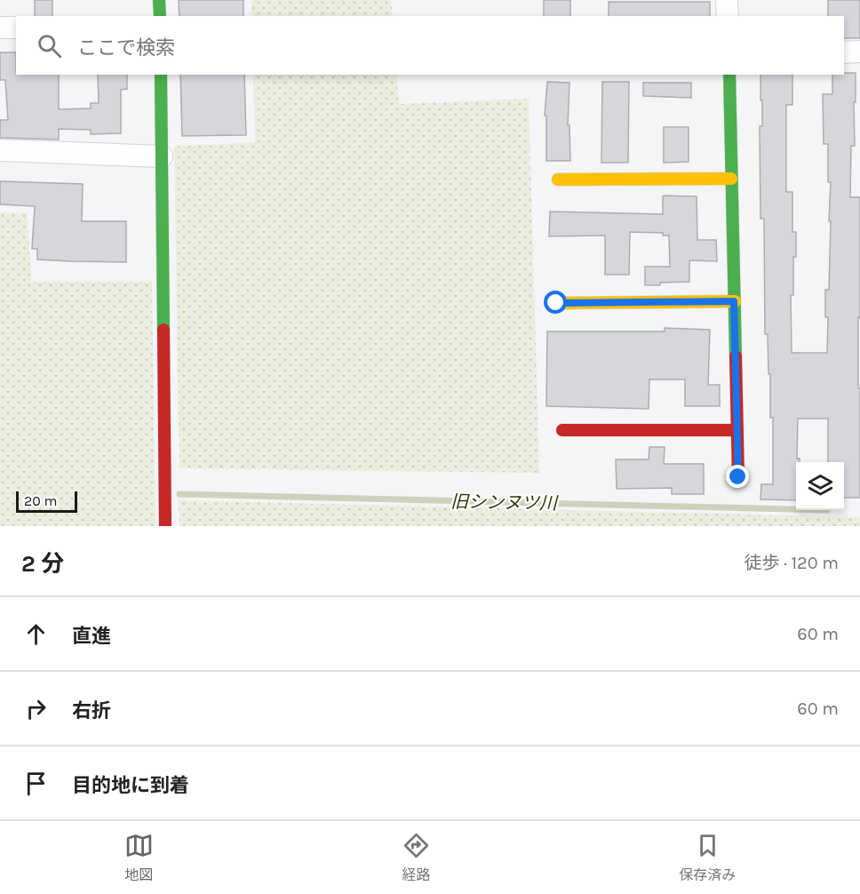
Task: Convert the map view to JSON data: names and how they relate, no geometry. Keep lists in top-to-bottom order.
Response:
{
  "water": ["旧シンヌツ川"],
  "scale_bar": "20 m",
  "page": {
    "search": "ここで検索",
    "scale": "20 m",
    "heading": ["2 分", "徒歩 · 120 m"],
    "list": [
      ["直進", "60 m"],
      ["右折", "60 m"],
      "目的地に到着"
    ],
    "nav": ["地図", "経路", "保存済み"]
  }
}
